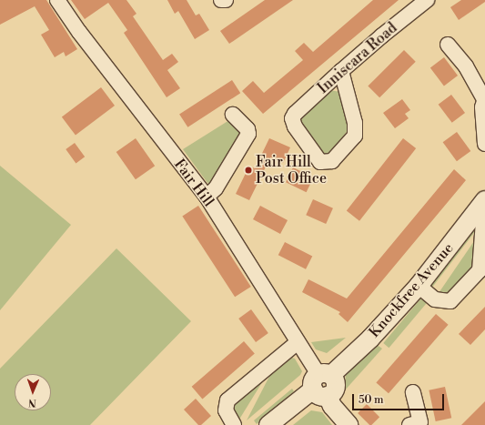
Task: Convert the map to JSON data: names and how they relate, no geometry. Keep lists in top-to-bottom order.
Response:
{
  "streets": {
    "street": ["Inniscara Road", "Fair Hill", "Knockfree Avenue"]
  },
  "crossings": [
    ["Fair Hill", "Knockfree Avenue"]
  ],
  "places": ["Fair Hill Post Office"],
  "scale_bar": "50 m",
  "north": "bottom"
}
